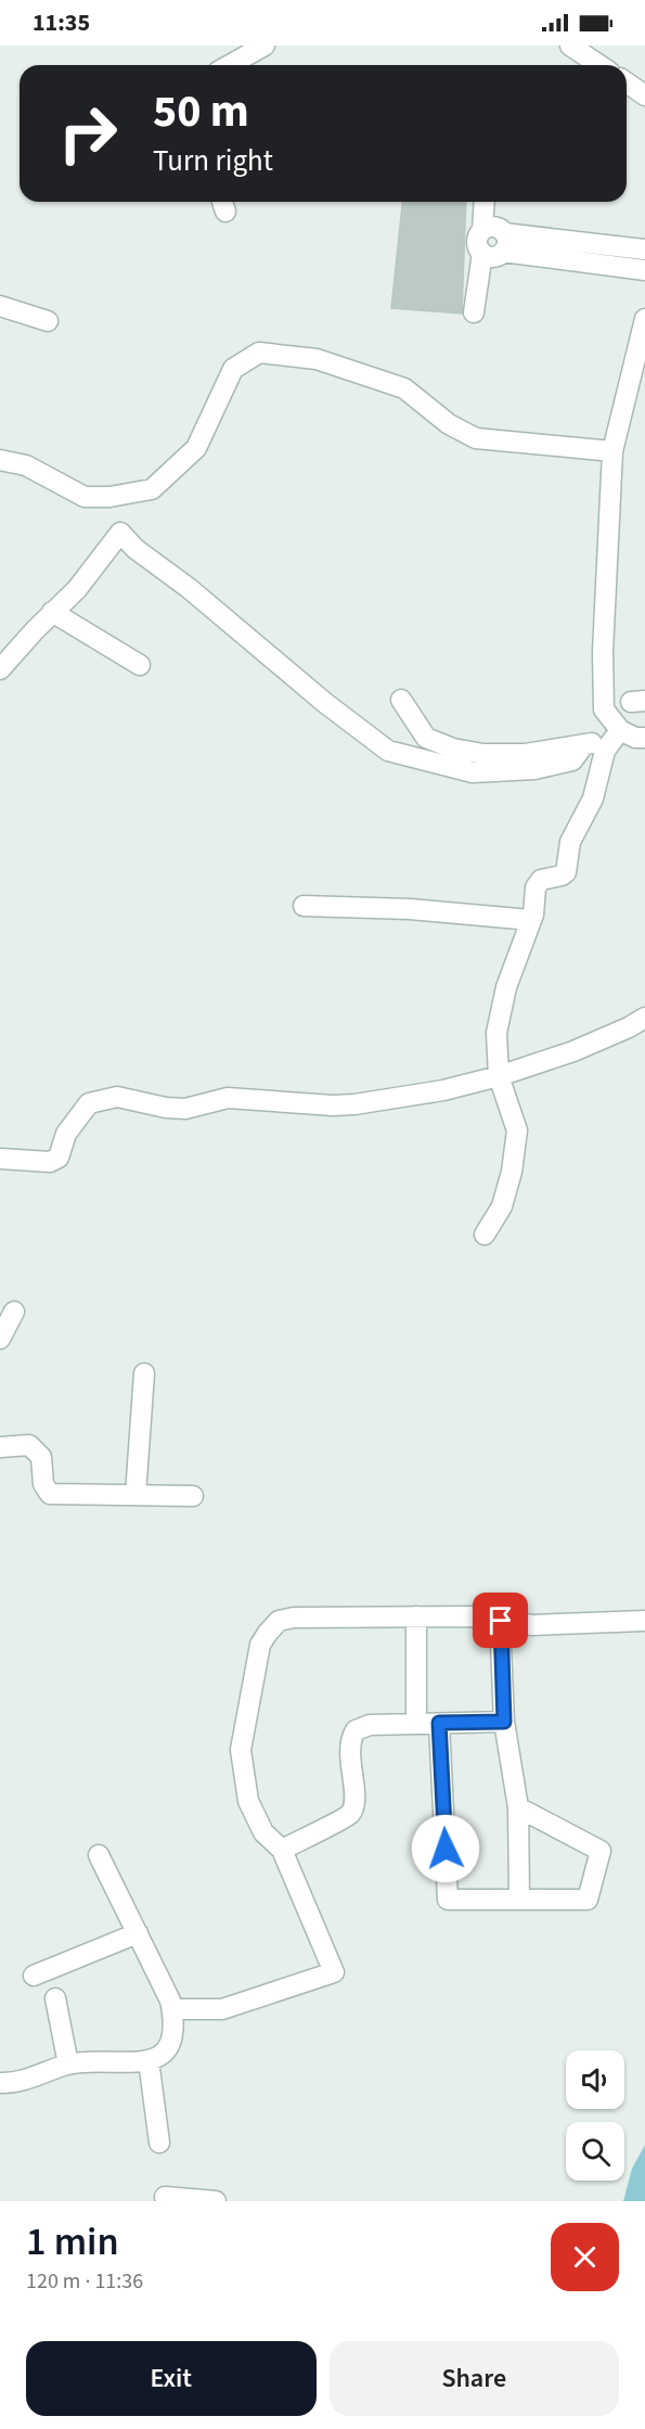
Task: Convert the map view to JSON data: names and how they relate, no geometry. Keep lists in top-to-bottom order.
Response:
{
  "page": {
    "status": "11:35",
    "turn": ["50 m", "Turn right"],
    "heading": ["1 min", "120 m · 11:36"],
    "buttons": ["Exit", "Share"]
  }
}
